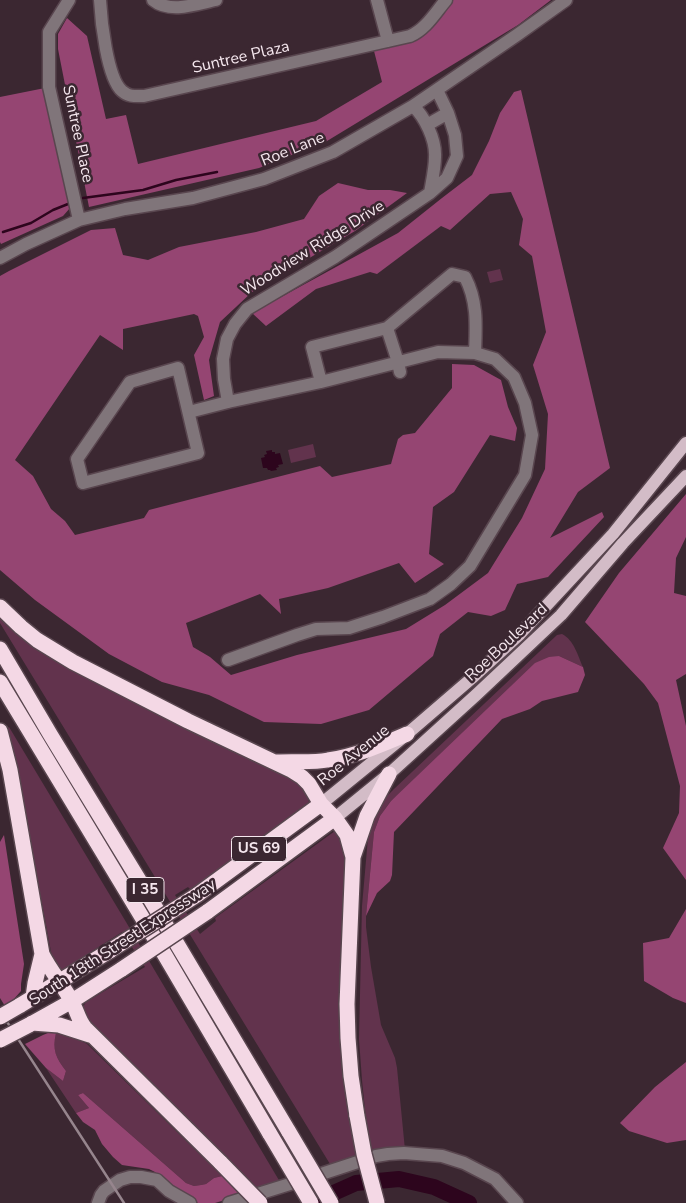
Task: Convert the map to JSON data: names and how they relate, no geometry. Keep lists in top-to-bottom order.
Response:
{
  "streets": {
    "highway": ["US 69", "I 35", "South 18th Street Expressway"],
    "main road": ["Roe Boulevard", "Roe Avenue"],
    "street": [
      "Suntree Plaza",
      "Suntree Place",
      "Roe Lane",
      "Woodview Ridge Drive"
    ]
  },
  "crossings": [
    ["Suntree Place", "Roe Lane"],
    ["Roe Lane", "Woodview Ridge Drive"],
    ["Roe Boulevard", "Roe Avenue"],
    ["Roe Boulevard", "South 18th Street Expressway"],
    ["Roe Avenue", "South 18th Street Expressway"]
  ]
}
